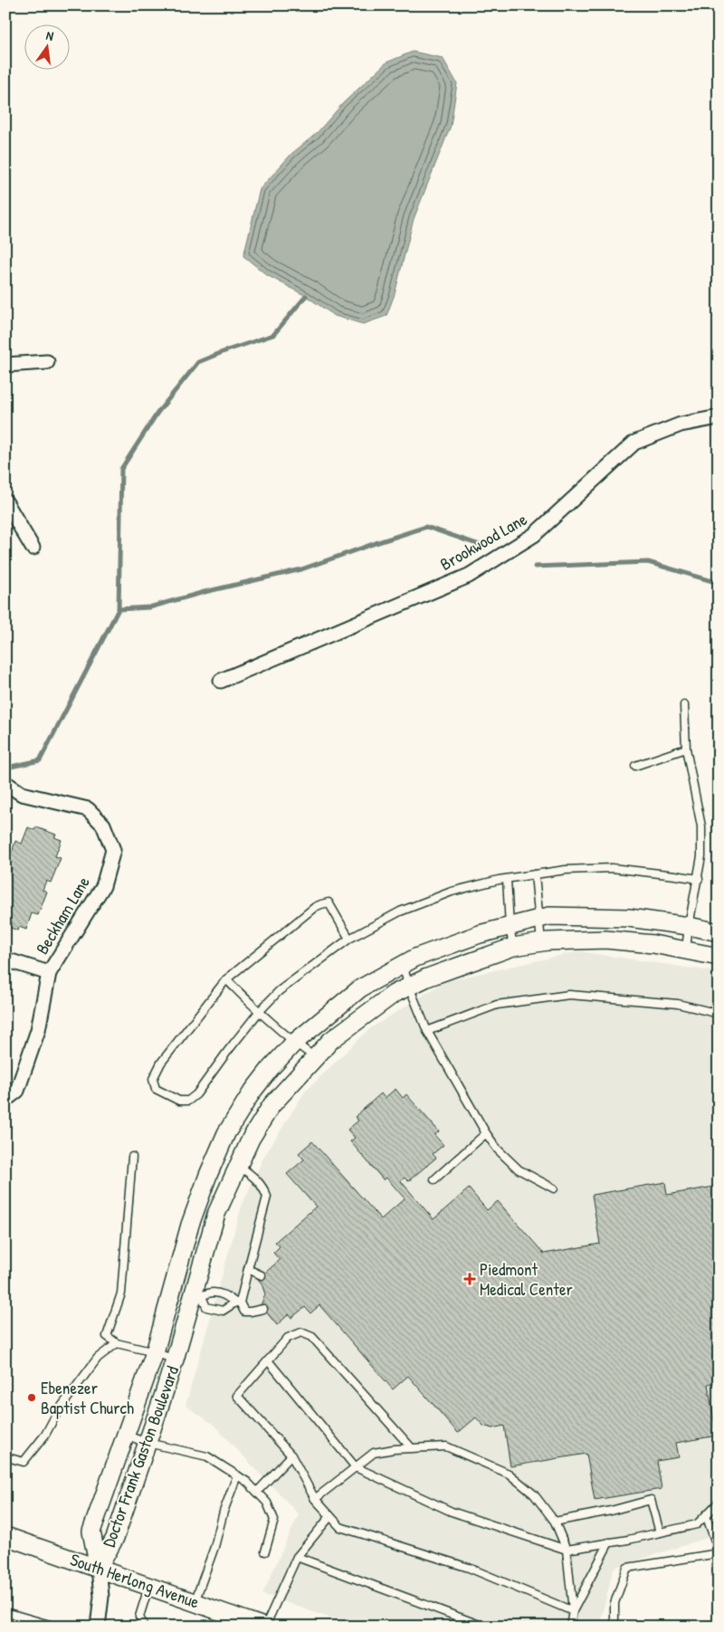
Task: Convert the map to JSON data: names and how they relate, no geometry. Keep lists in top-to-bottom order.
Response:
{
  "streets": {
    "street": [
      "Brookwood Lane",
      "Beckham Lane",
      "Doctor Frank Gaston Boulevard",
      "South Herlong Avenue"
    ]
  },
  "crossings": [
    ["Doctor Frank Gaston Boulevard", "South Herlong Avenue"]
  ],
  "places": {
    "health": ["Piedmont Medical Center"],
    "other": ["Ebenezer Baptist Church"]
  },
  "north": "top"
}
